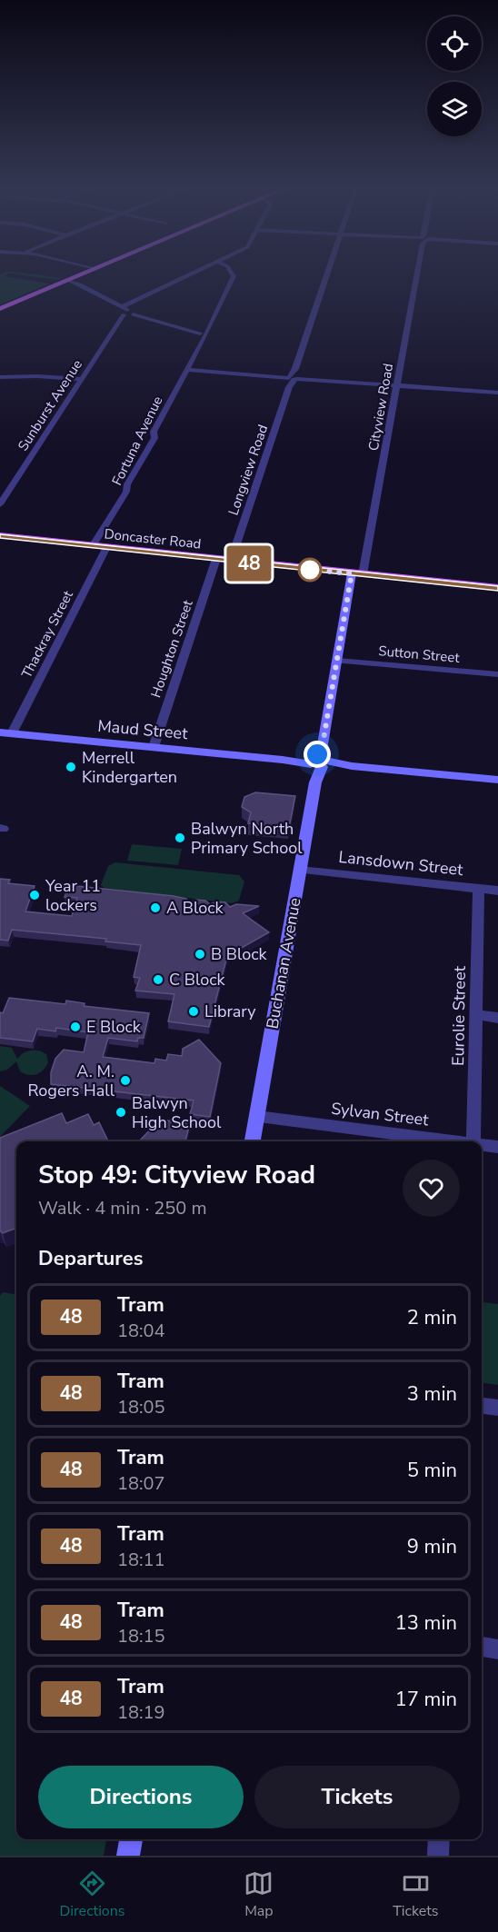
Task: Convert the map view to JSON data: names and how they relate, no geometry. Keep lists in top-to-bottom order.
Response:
{
  "streets": {
    "main road": ["Doncaster Road"],
    "street": [
      "Sunburst Avenue",
      "Cityview Road",
      "Fortuna Avenue",
      "Longview Road",
      "Thackray Street",
      "Houghton Street",
      "Sutton Street",
      "Maud Street",
      "Lansdown Street",
      "Buchanan Avenue",
      "Eurolie Street",
      "Sylvan Street"
    ]
  },
  "crossings": [
    ["Cityview Road", "Doncaster Road"],
    ["Cityview Road", "Buchanan Avenue"],
    ["Fortuna Avenue", "Doncaster Road"],
    ["Longview Road", "Doncaster Road"],
    ["Doncaster Road", "Thackray Street"],
    ["Doncaster Road", "Houghton Street"],
    ["Doncaster Road", "Buchanan Avenue"],
    ["Thackray Street", "Maud Street"],
    ["Houghton Street", "Maud Street"],
    ["Sutton Street", "Buchanan Avenue"],
    ["Maud Street", "Buchanan Avenue"],
    ["Lansdown Street", "Buchanan Avenue"],
    ["Lansdown Street", "Eurolie Street"],
    ["Buchanan Avenue", "Sylvan Street"]
  ],
  "places": [
    "Merrell Kindergarten",
    "Balwyn North Primary School",
    "Year 11 lockers",
    "A Block",
    "B Block",
    "C Block",
    "Library",
    "E Block",
    "A. M. Rogers Hall",
    "Balwyn High School"
  ],
  "lines": ["tram line 48"],
  "page": {
    "on_map": "48",
    "heading": [
      ["Stop 49: Cityview Road", "Walk · 4 min · 250 m"],
      "Departures"
    ],
    "list": [
      {
        "mark": "48",
        "name": "Tram",
        "note": "18:04",
        "value": "2 min"
      },
      {
        "mark": "48",
        "name": "Tram",
        "note": "18:05",
        "value": "3 min"
      },
      {
        "mark": "48",
        "name": "Tram",
        "note": "18:07",
        "value": "5 min"
      },
      {
        "mark": "48",
        "name": "Tram",
        "note": "18:11",
        "value": "9 min"
      },
      {
        "mark": "48",
        "name": "Tram",
        "note": "18:15",
        "value": "13 min"
      },
      {
        "mark": "48",
        "name": "Tram",
        "note": "18:19",
        "value": "17 min"
      }
    ],
    "buttons": ["Directions", "Tickets"],
    "tabs": ["Directions", "Map", "Tickets"]
  }
}
